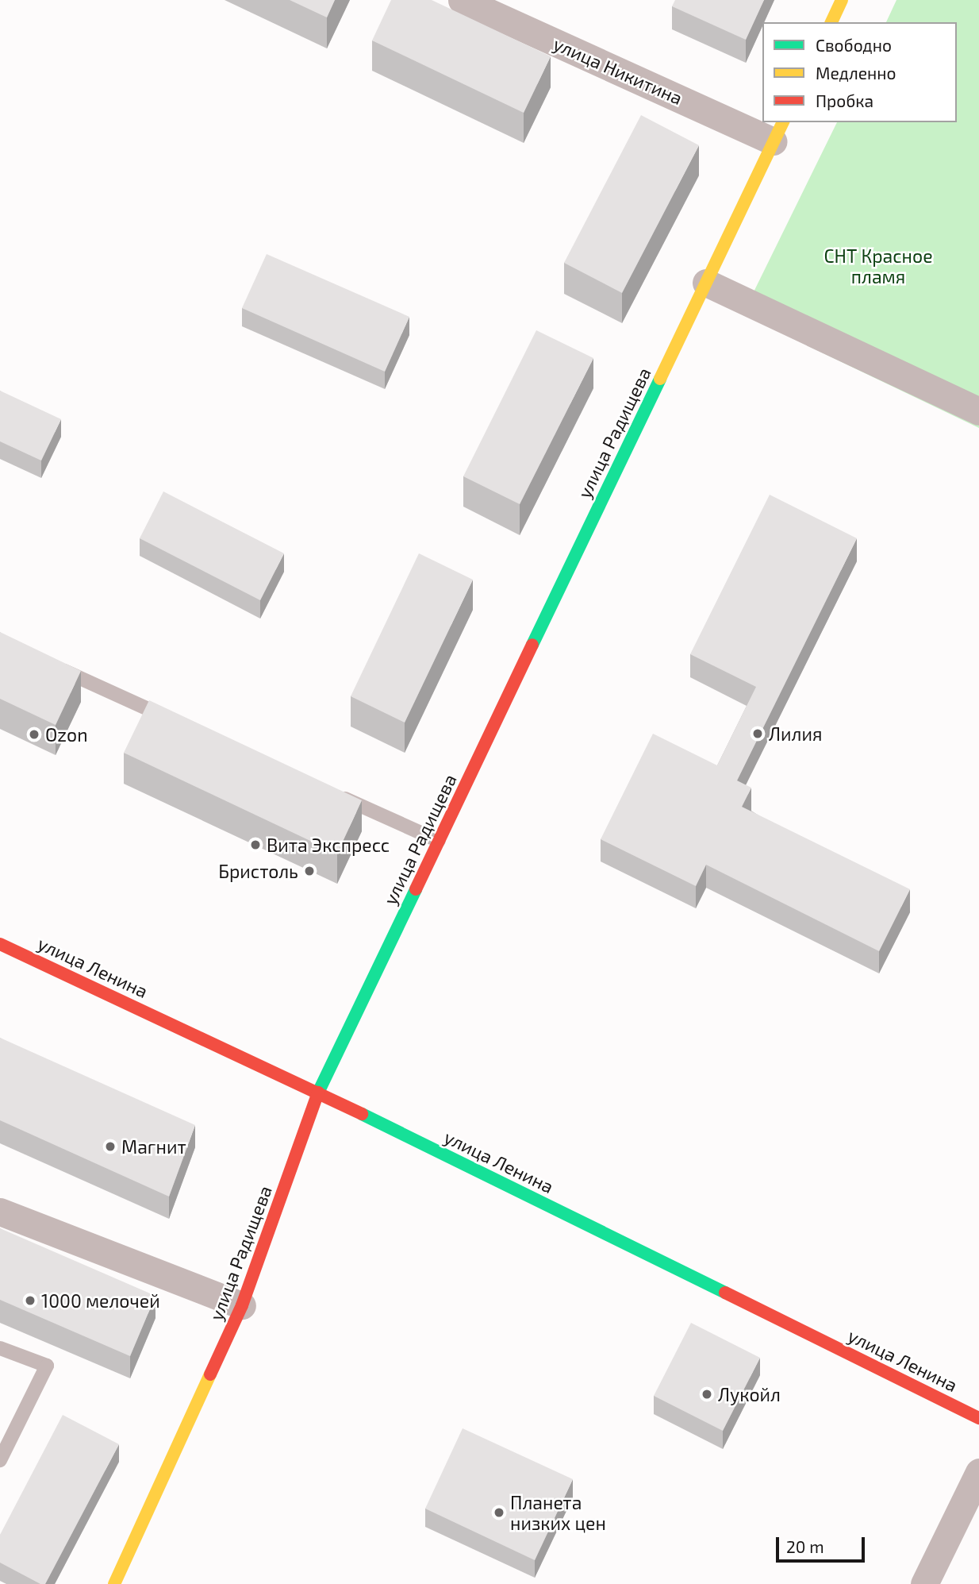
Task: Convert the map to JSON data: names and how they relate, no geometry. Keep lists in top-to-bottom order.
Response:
{
  "streets": {
    "main road": ["улица Радищева", "улица Ленина"],
    "street": ["улица Никитина"]
  },
  "crossings": [
    ["улица Никитина", "улица Радищева"],
    ["улица Радищева", "улица Ленина"]
  ],
  "parks": ["СНТ Красное пламя"],
  "places": [
    "Лилия",
    "Ozon",
    "Вита Экспресс",
    "Бристоль",
    "Магнит",
    "1000 мелочей",
    "Лукойл",
    "Планета низких цен"
  ],
  "legend": ["Свободно", "Медленно", "Пробка"],
  "scale_bar": "20 m"
}
